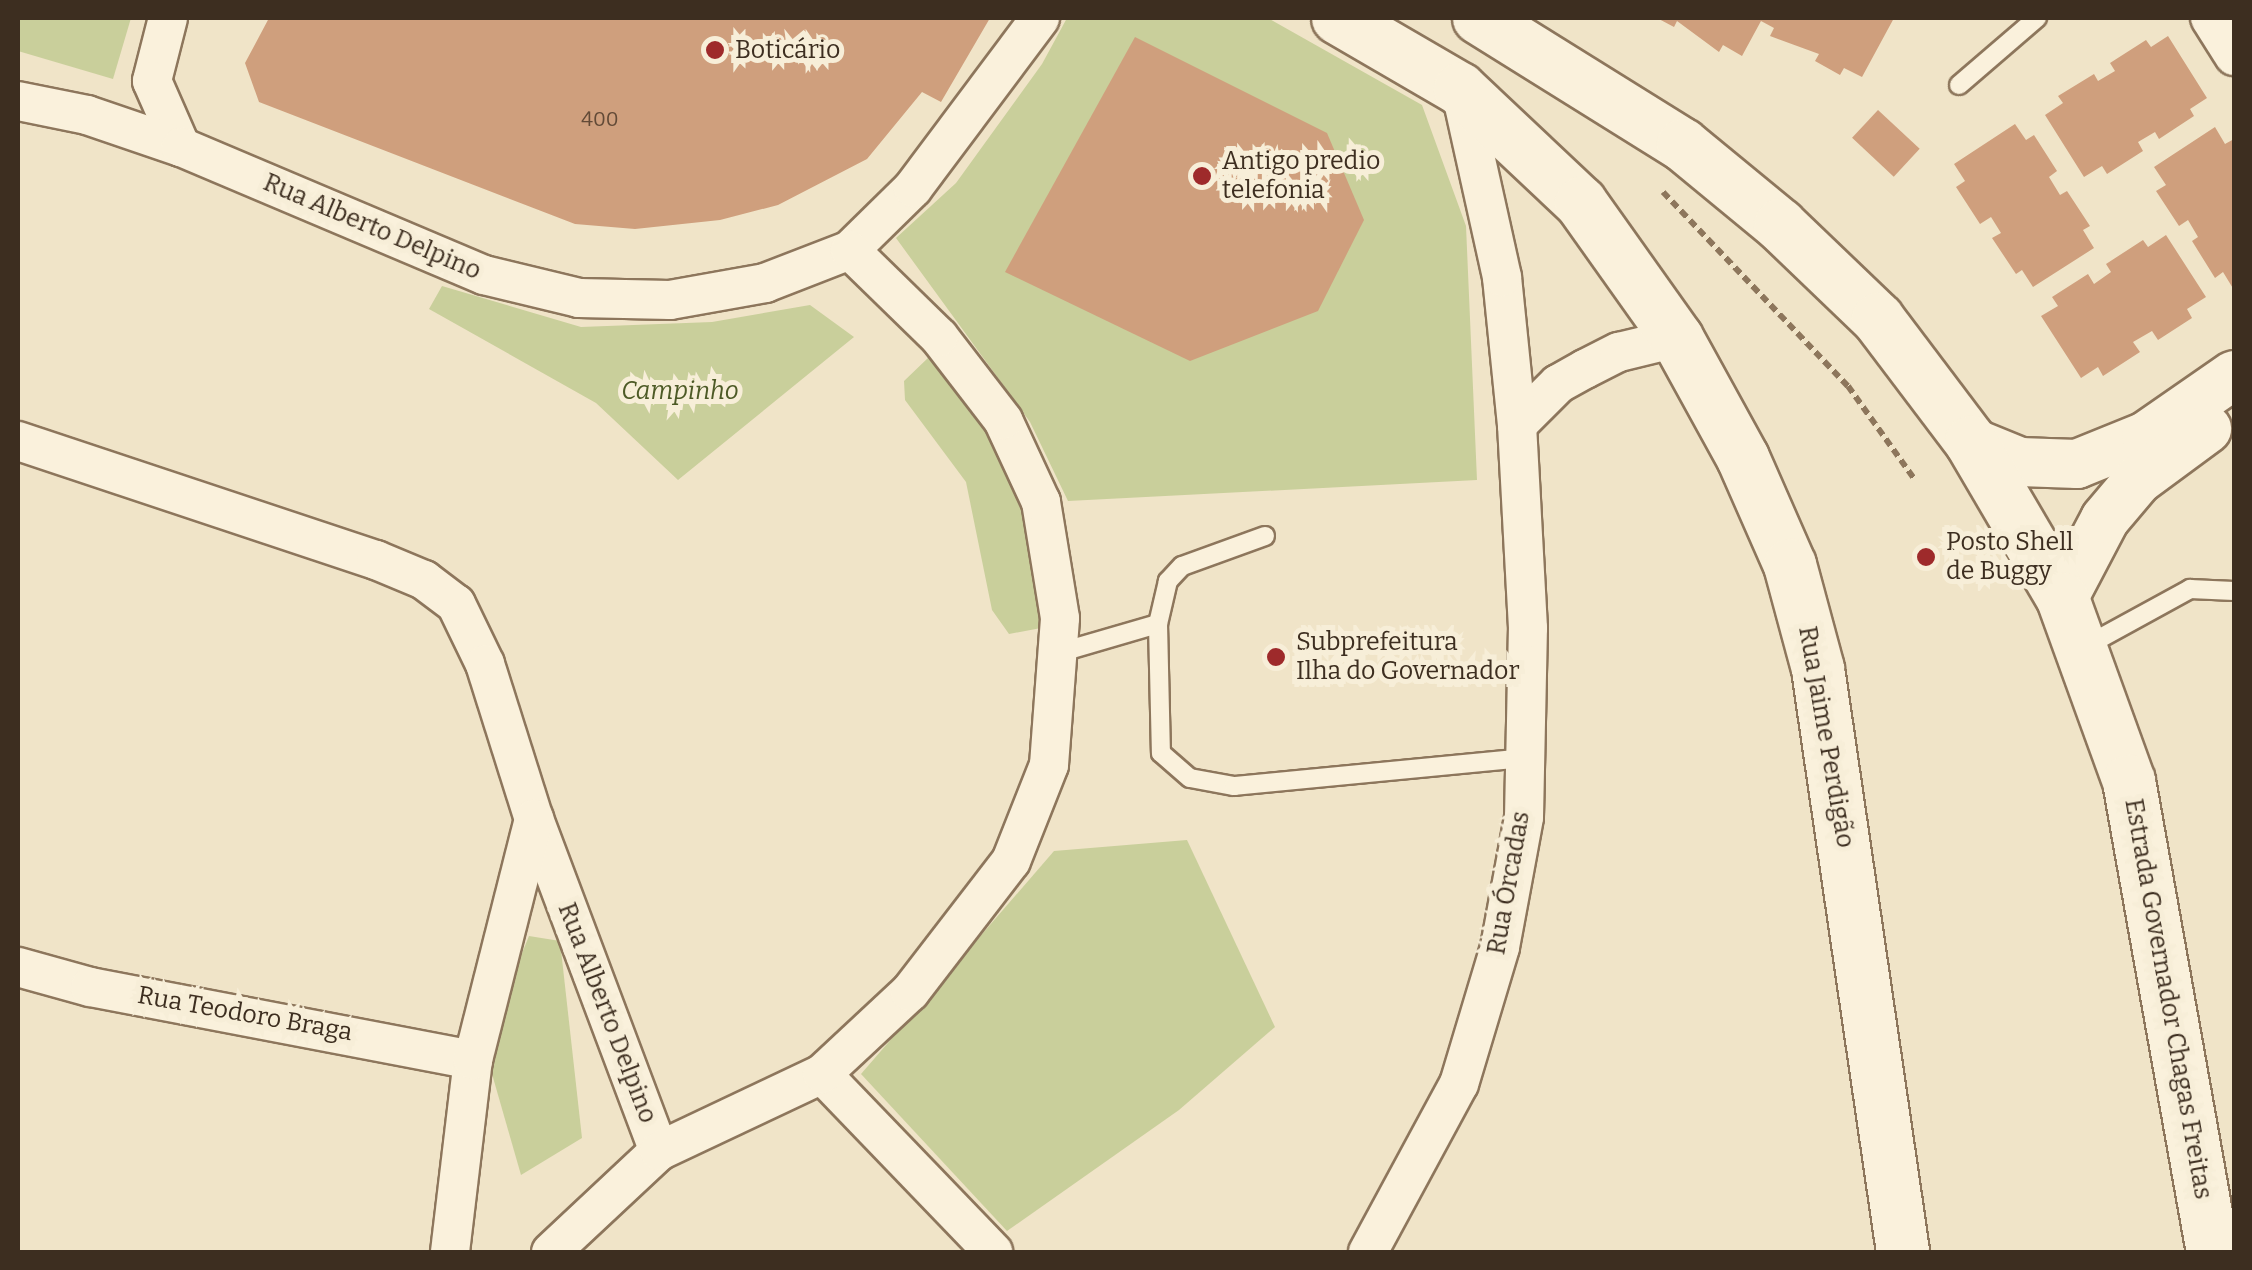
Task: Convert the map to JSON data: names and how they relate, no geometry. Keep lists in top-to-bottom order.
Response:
{
  "streets": {
    "main road": ["Rua Jaime Perdigão", "Estrada Governador Chagas Freitas"],
    "street": ["Rua Alberto Delpino", "Rua Órcadas", "Rua Teodoro Braga"]
  },
  "crossings": [
    ["Rua Jaime Perdigão", "Rua Órcadas"]
  ],
  "parks": ["Campinho"],
  "places": [
    "Boticário",
    "Antigo predio telefonia",
    "Posto Shell de Buggy",
    "Subprefeitura Ilha do Governador"
  ],
  "house_numbers": ["400"]
}
